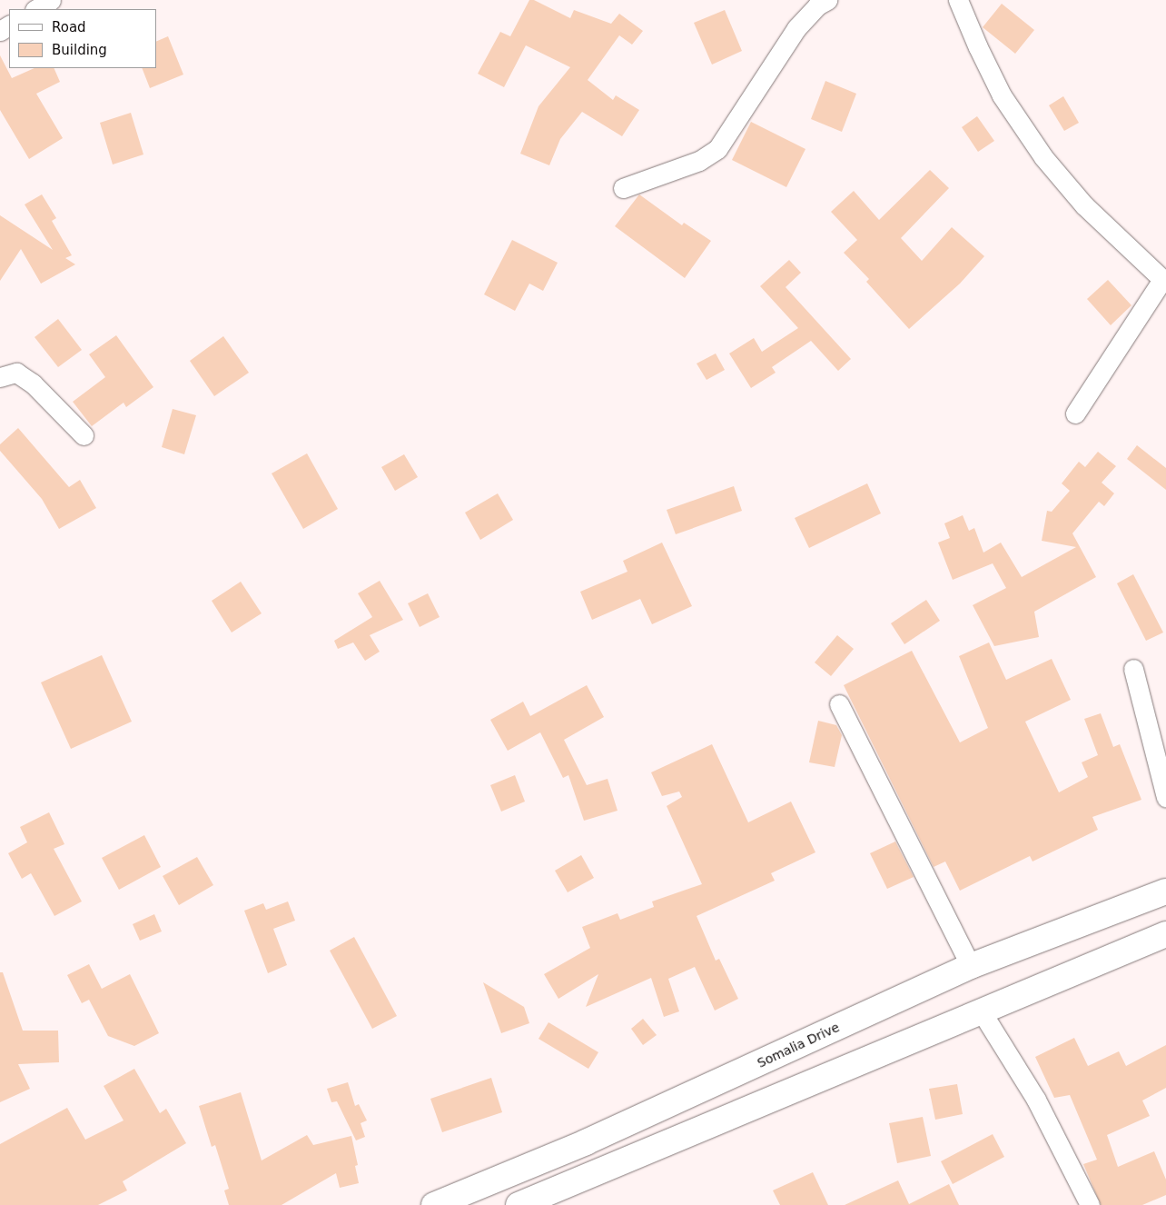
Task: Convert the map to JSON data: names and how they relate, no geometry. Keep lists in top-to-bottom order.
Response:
{
  "streets": {
    "main road": ["Somalia Drive"]
  },
  "legend": ["Road", "Building"]
}
